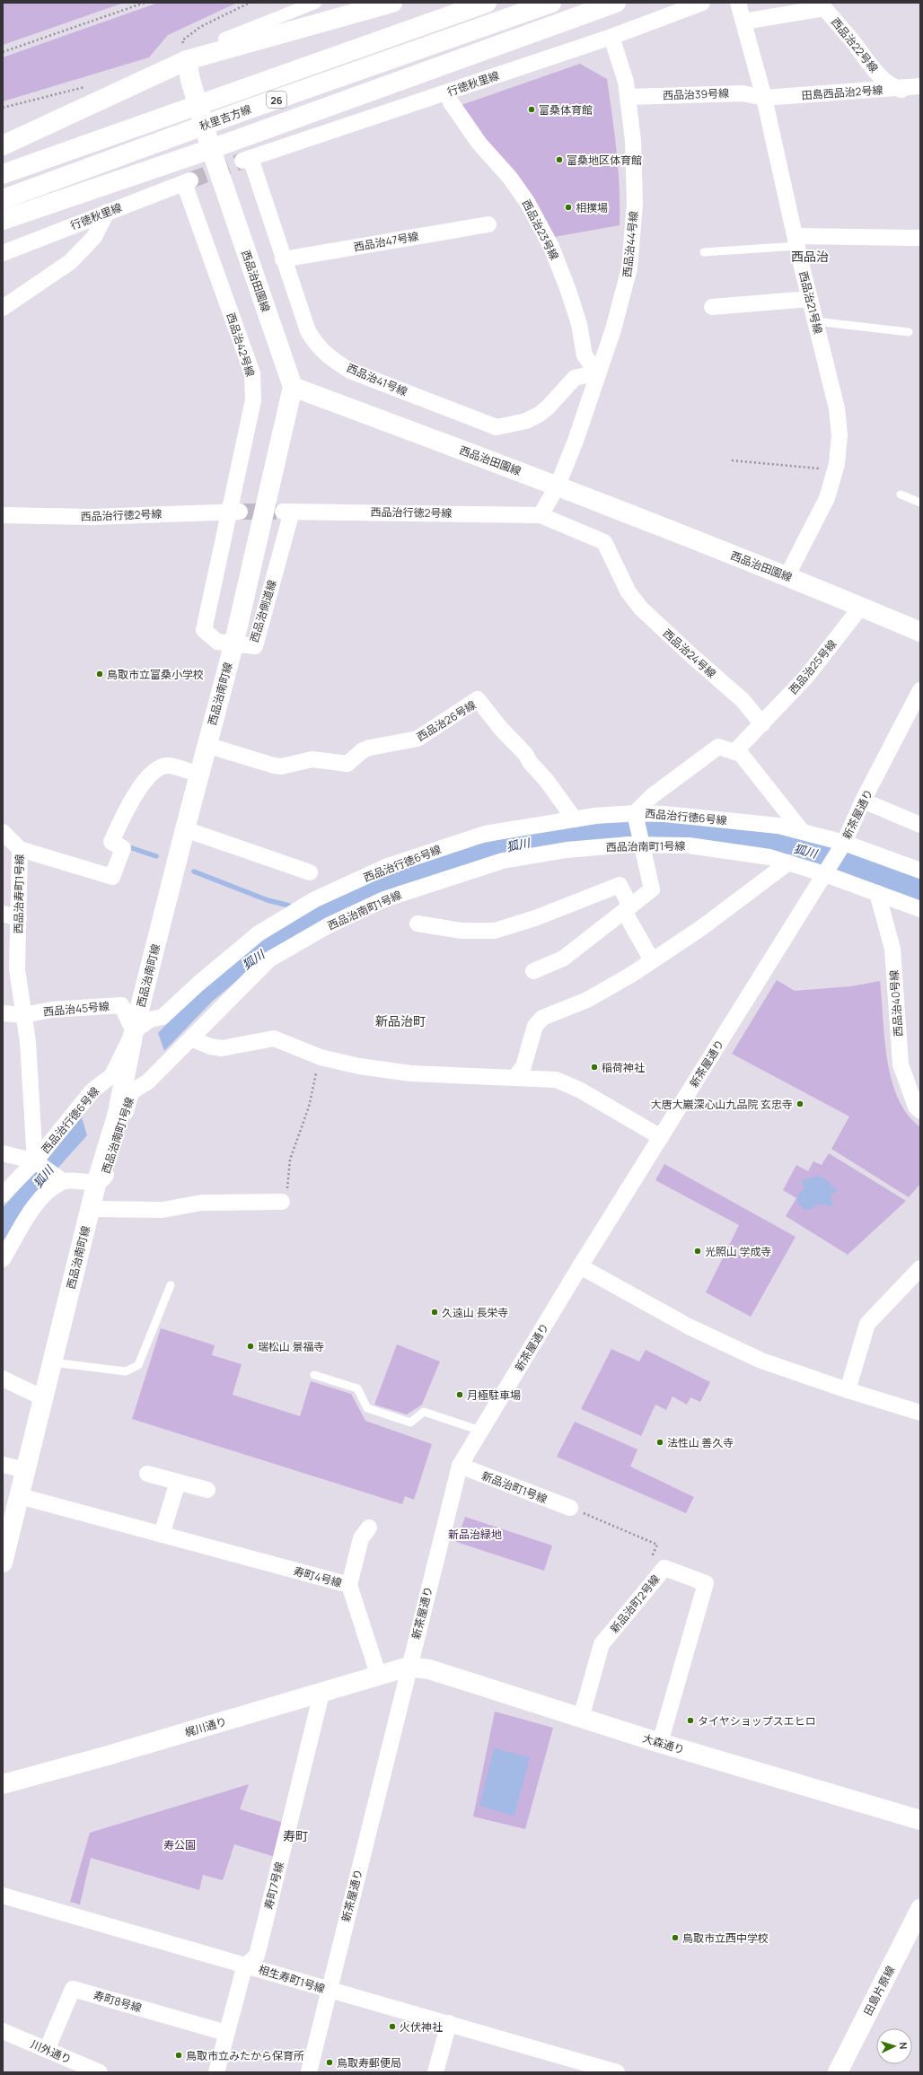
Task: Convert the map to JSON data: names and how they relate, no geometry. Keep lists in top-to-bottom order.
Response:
{
  "streets": {
    "street": [
      "西品治22号線",
      "行徳秋里線",
      "田島西品治2号線",
      "西品治39号線",
      "26",
      "秋里吉方線",
      "西品治23号線",
      "西品治47号線",
      "西品治44号線",
      "西品治田園線",
      "西品治21号線",
      "西品治42号線",
      "西品治41号線",
      "西品治行徳2号線",
      "西品治側道線",
      "西品治24号線",
      "西品治25号線",
      "西品治南町線",
      "西品治26号線",
      "新茶屋通り",
      "西品治行徳6号線",
      "西品治南町1号線",
      "西品治寿町1号線",
      "西品治40号線",
      "西品治45号線",
      "新品治町1号線",
      "寿町4号線",
      "新品治町2号線",
      "梶川通り",
      "大森通り",
      "寿町7号線",
      "相生寿町1号線",
      "田島片原線",
      "寿町8号線",
      "川外通り"
    ]
  },
  "crossings": [
    ["西品治22号線", "田島西品治2号線"],
    ["西品治22号線", "西品治21号線"],
    ["行徳秋里線", "西品治44号線"],
    ["行徳秋里線", "西品治42号線"],
    ["行徳秋里線", "西品治41号線"],
    ["田島西品治2号線", "西品治39号線"],
    ["田島西品治2号線", "西品治21号線"],
    ["西品治39号線", "西品治44号線"],
    ["西品治39号線", "西品治21号線"],
    ["西品治23号線", "西品治44号線"],
    ["西品治23号線", "西品治41号線"],
    ["西品治47号線", "西品治41号線"],
    ["西品治44号線", "西品治田園線"],
    ["西品治44号線", "西品治41号線"],
    ["西品治田園線", "西品治21号線"],
    ["西品治田園線", "西品治25号線"],
    ["西品治田園線", "西品治南町線"],
    ["西品治42号線", "西品治行徳2号線"],
    ["西品治42号線", "西品治側道線"],
    ["西品治行徳2号線", "西品治側道線"],
    ["西品治行徳2号線", "西品治24号線"],
    ["西品治側道線", "西品治南町線"],
    ["西品治24号線", "西品治25号線"],
    ["西品治南町線", "西品治26号線"],
    ["西品治南町線", "西品治行徳6号線"],
    ["西品治南町線", "西品治南町1号線"],
    ["西品治南町線", "西品治寿町1号線"],
    ["西品治南町線", "西品治45号線"],
    ["西品治南町線", "寿町4号線"],
    ["西品治26号線", "西品治行徳6号線"],
    ["新茶屋通り", "西品治行徳6号線"],
    ["新茶屋通り", "西品治南町1号線"],
    ["新茶屋通り", "新品治町1号線"],
    ["新茶屋通り", "梶川通り"],
    ["新茶屋通り", "大森通り"],
    ["新茶屋通り", "相生寿町1号線"],
    ["西品治行徳6号線", "西品治寿町1号線"],
    ["西品治行徳6号線", "西品治45号線"],
    ["西品治南町1号線", "西品治40号線"],
    ["西品治寿町1号線", "西品治45号線"],
    ["寿町4号線", "梶川通り"],
    ["新品治町2号線", "大森通り"],
    ["梶川通り", "大森通り"],
    ["梶川通り", "寿町7号線"],
    ["寿町7号線", "相生寿町1号線"],
    ["寿町7号線", "寿町8号線"],
    ["寿町8号線", "川外通り"]
  ],
  "districts": ["西品治", "新品治町", "寿町"],
  "water": ["狐川"],
  "parks": ["新品治緑地", "寿公園"],
  "places": [
    "富桑体育館",
    "富桑地区体育館",
    "相撲場",
    "鳥取市立富桑小学校",
    "稲荷神社",
    "大唐大巖深心山九品院 玄忠寺",
    "光照山 学成寺",
    "久遠山 長栄寺",
    "瑞松山 景福寺",
    "月極駐車場",
    "法性山 善久寺",
    "タイヤショップスエヒロ",
    "鳥取市立西中学校",
    "火伏神社",
    "鳥取市立みたから保育所",
    "鳥取寿郵便局"
  ],
  "north": "right"
}
